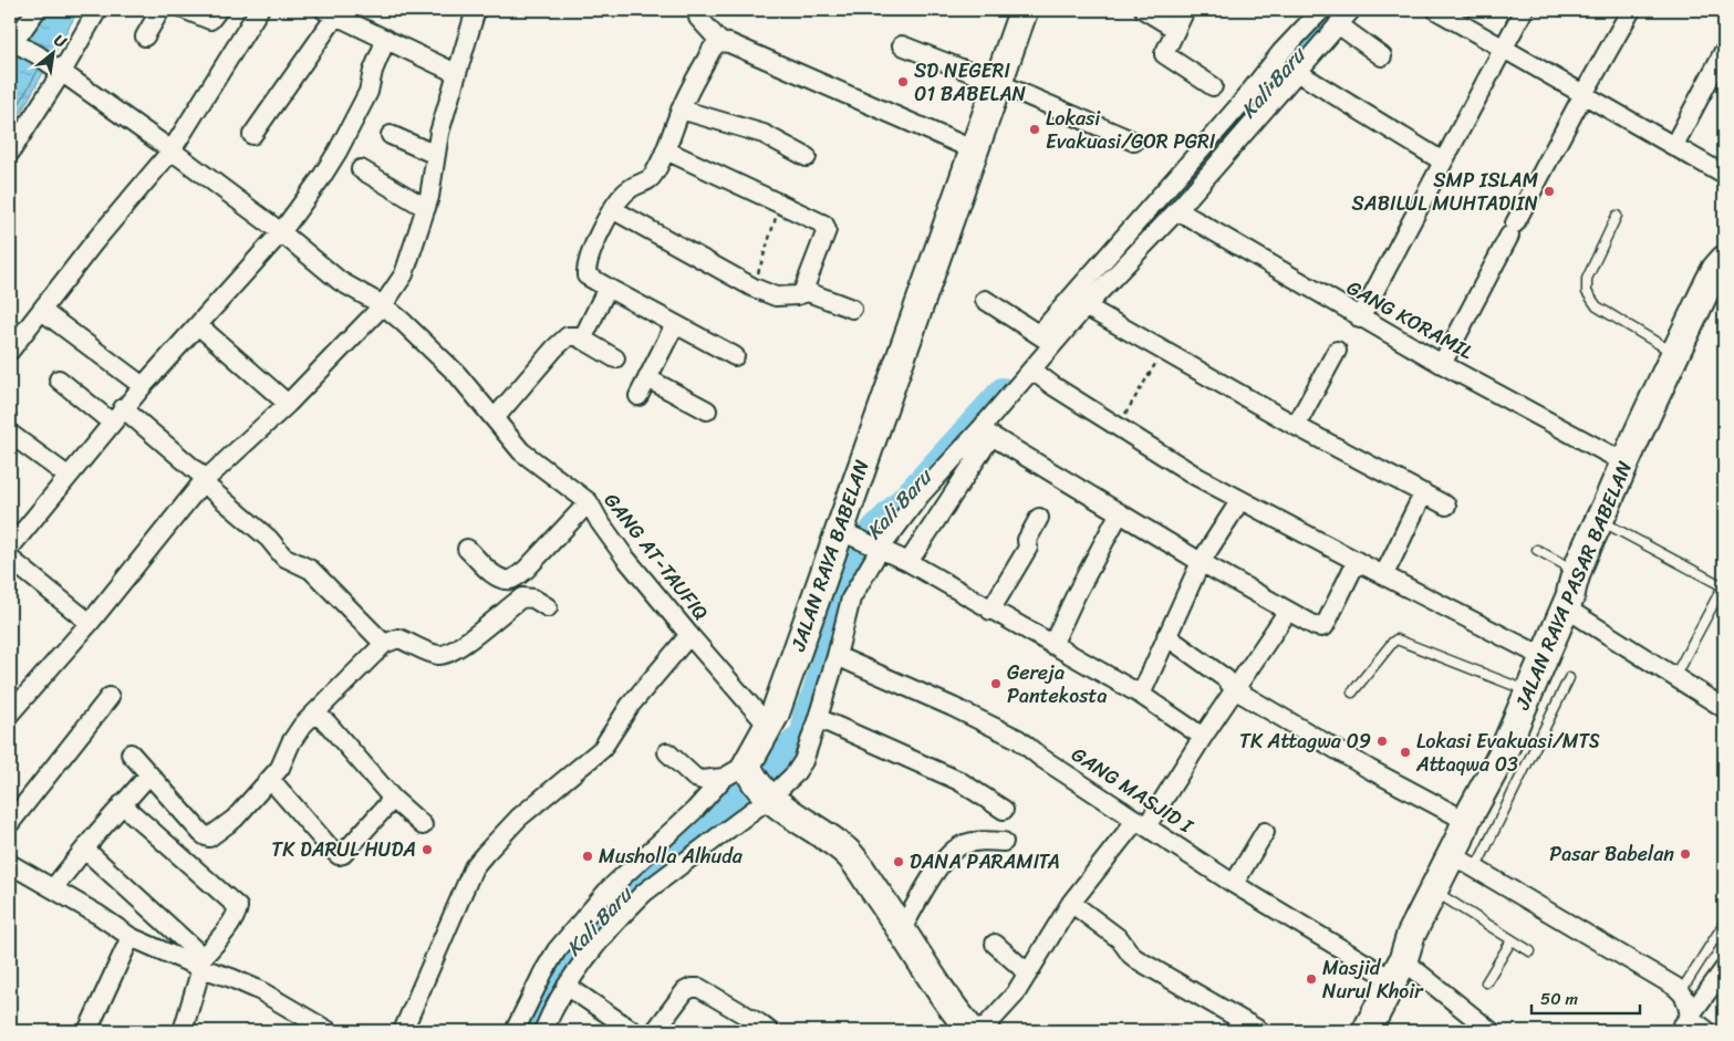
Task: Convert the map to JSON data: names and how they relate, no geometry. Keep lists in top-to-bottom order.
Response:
{
  "streets": {
    "main road": ["JALAN RAYA BABELAN", "JALAN RAYA PASAR BABELAN"],
    "street": ["GANG KORAMIL", "GANG AT-TAUFIQ", "GANG MASJID I"]
  },
  "crossings": [
    ["GANG KORAMIL", "JALAN RAYA PASAR BABELAN"],
    ["JALAN RAYA BABELAN", "GANG AT-TAUFIQ"],
    ["JALAN RAYA PASAR BABELAN", "GANG MASJID I"]
  ],
  "water": ["Kali Baru"],
  "places": [
    "SD NEGERI 01 BABELAN",
    "Lokasi Evakuasi/GOR PGRI",
    "SMP ISLAM SABILUL MUHTADIIN",
    "Gereja Pantekosta",
    "TK Attagwa 09",
    "Lokasi Evakuasi/MTS Attaqwa 03",
    "TK DARUL HUDA",
    "Pasar Babelan",
    "Musholla Alhuda",
    "DANA PARAMITA",
    "Masjid Nurul Khoir"
  ],
  "scale_bar": "50 m",
  "north": "top right"
}
